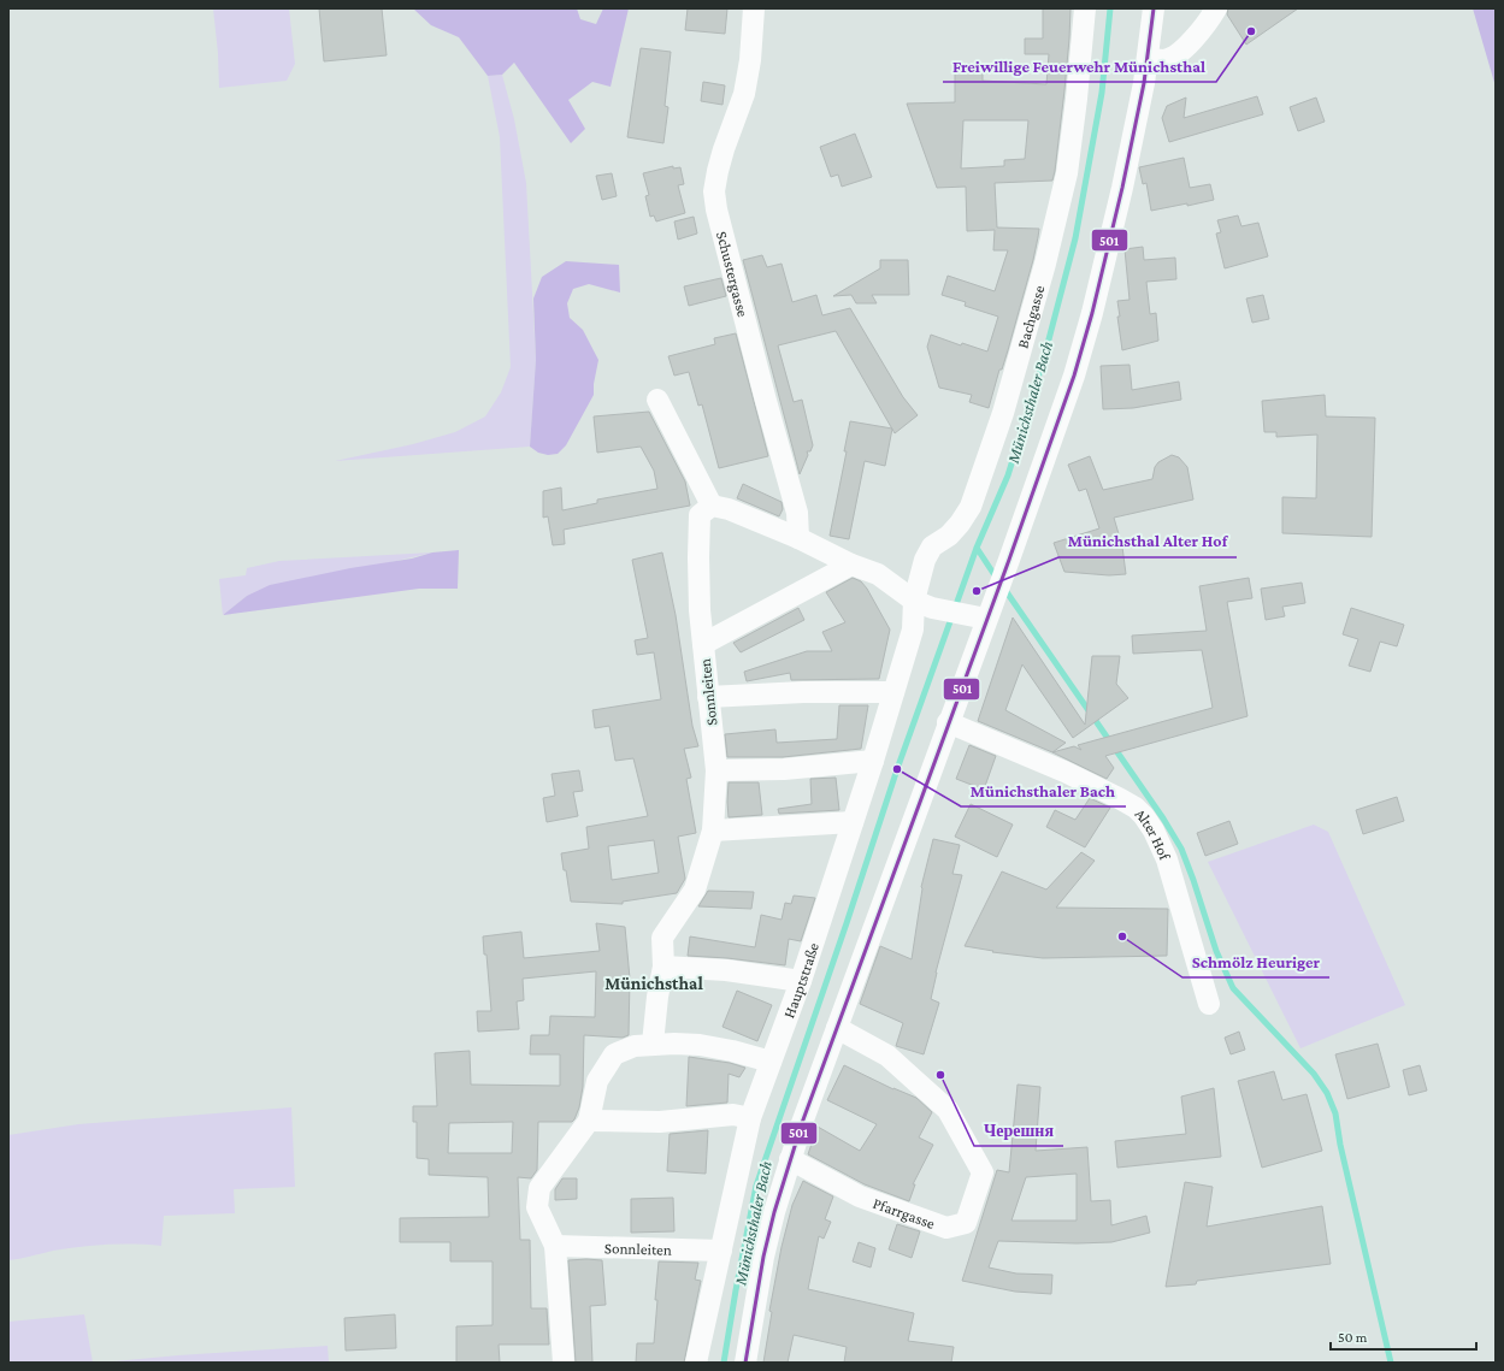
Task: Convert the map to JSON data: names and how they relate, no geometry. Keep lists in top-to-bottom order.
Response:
{
  "streets": {
    "street": [
      "Schustergasse",
      "Bachgasse",
      "Sonnleiten",
      "Alter Hof",
      "Hauptstraße",
      "Pfarrgasse"
    ]
  },
  "crossings": [
    ["Bachgasse", "Hauptstraße"],
    ["Sonnleiten", "Hauptstraße"]
  ],
  "districts": ["Münichsthal"],
  "water": ["Münichsthaler Bach"],
  "places": [
    "Freiwillige Feuerwehr Münichsthal",
    "Münichsthal Alter Hof",
    "Münichsthaler Bach",
    "Schmölz Heuriger",
    "Черешня"
  ],
  "lines": ["transit line 501"],
  "scale_bar": "50 m"
}
